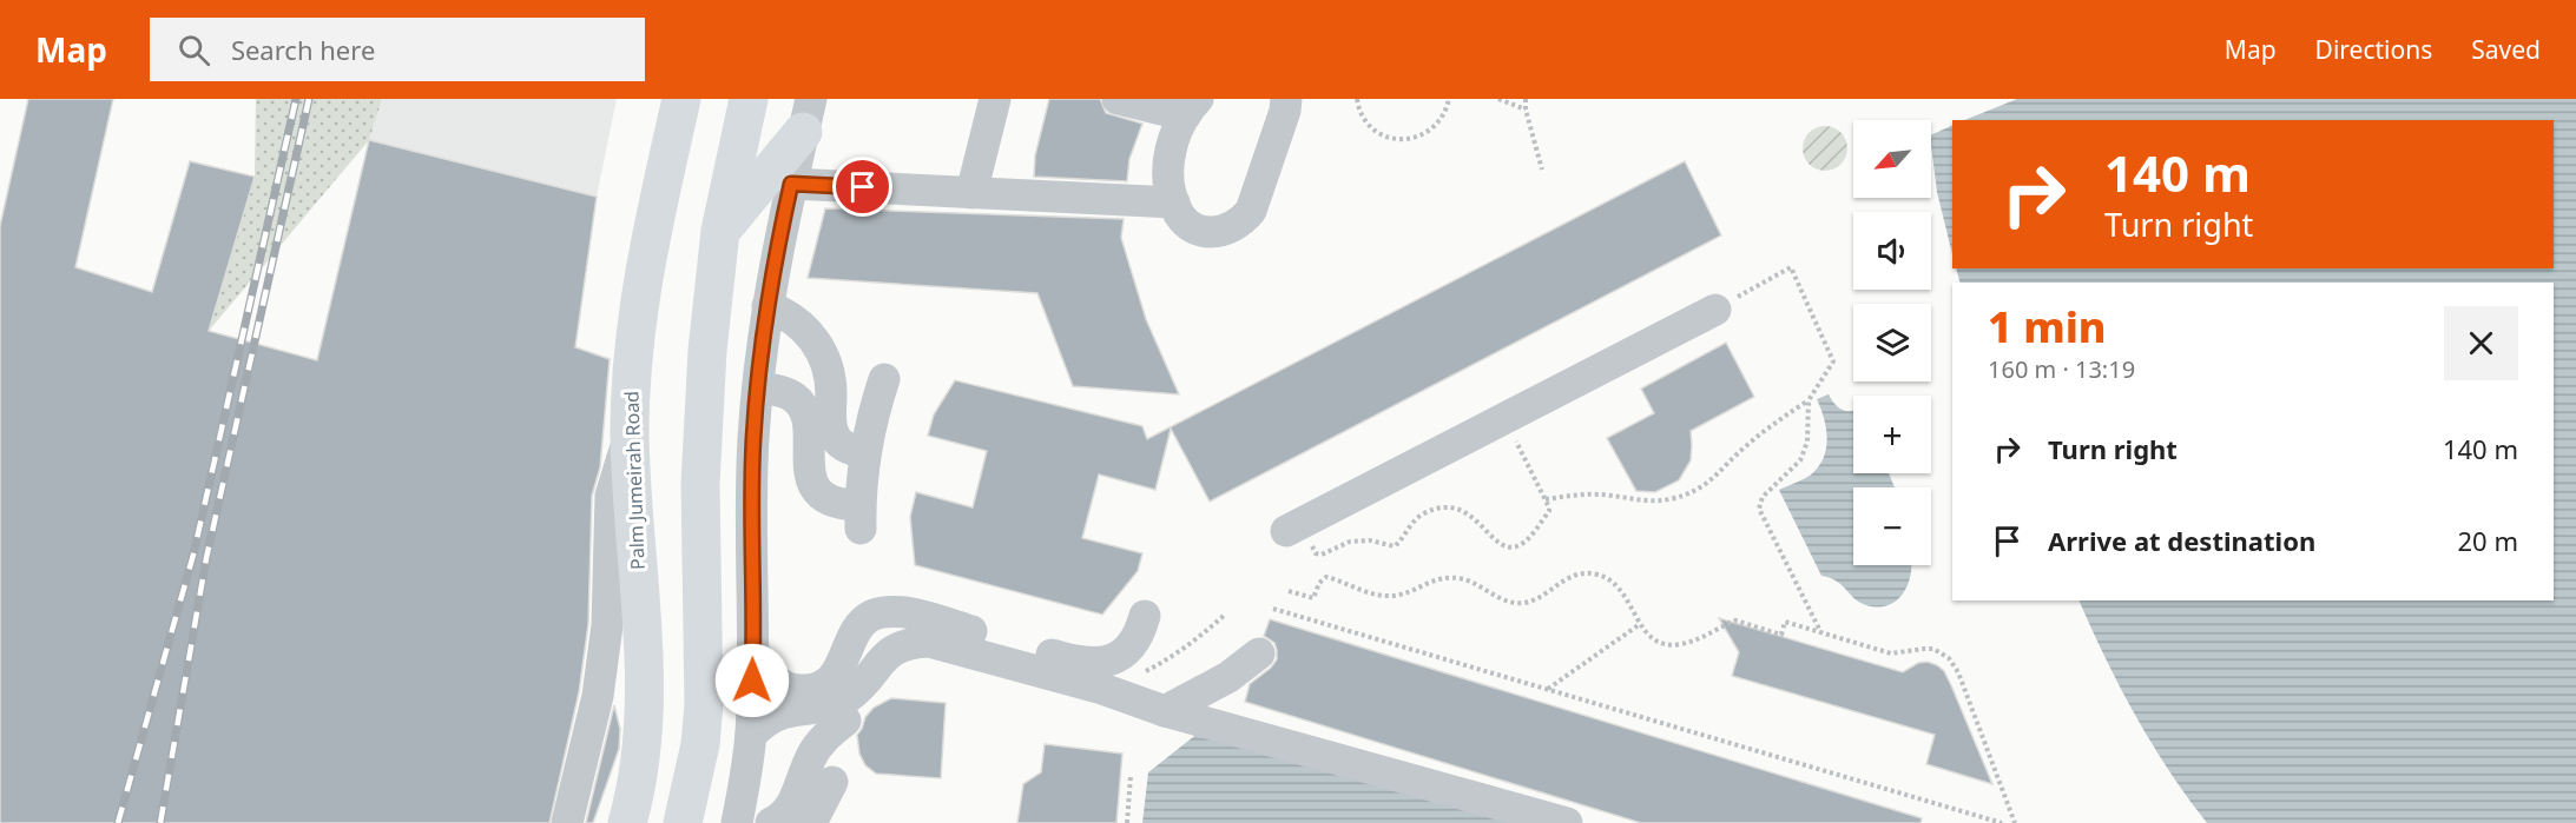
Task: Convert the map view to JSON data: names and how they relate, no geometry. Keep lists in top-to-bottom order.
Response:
{
  "streets": {
    "main road": ["Palm Jumeirah Road"]
  },
  "north": "bottom left",
  "page": {
    "header": "Map",
    "search": "Search here",
    "nav": ["Map", "Directions", "Saved"],
    "map_buttons": ["+", "−"],
    "turn": ["140 m", "Turn right"],
    "heading": ["1 min", "160 m · 13:19"],
    "list": [
      {
        "name": "Turn right",
        "value": "140 m"
      },
      {
        "name": "Arrive at destination",
        "value": "20 m"
      }
    ]
  }
}
